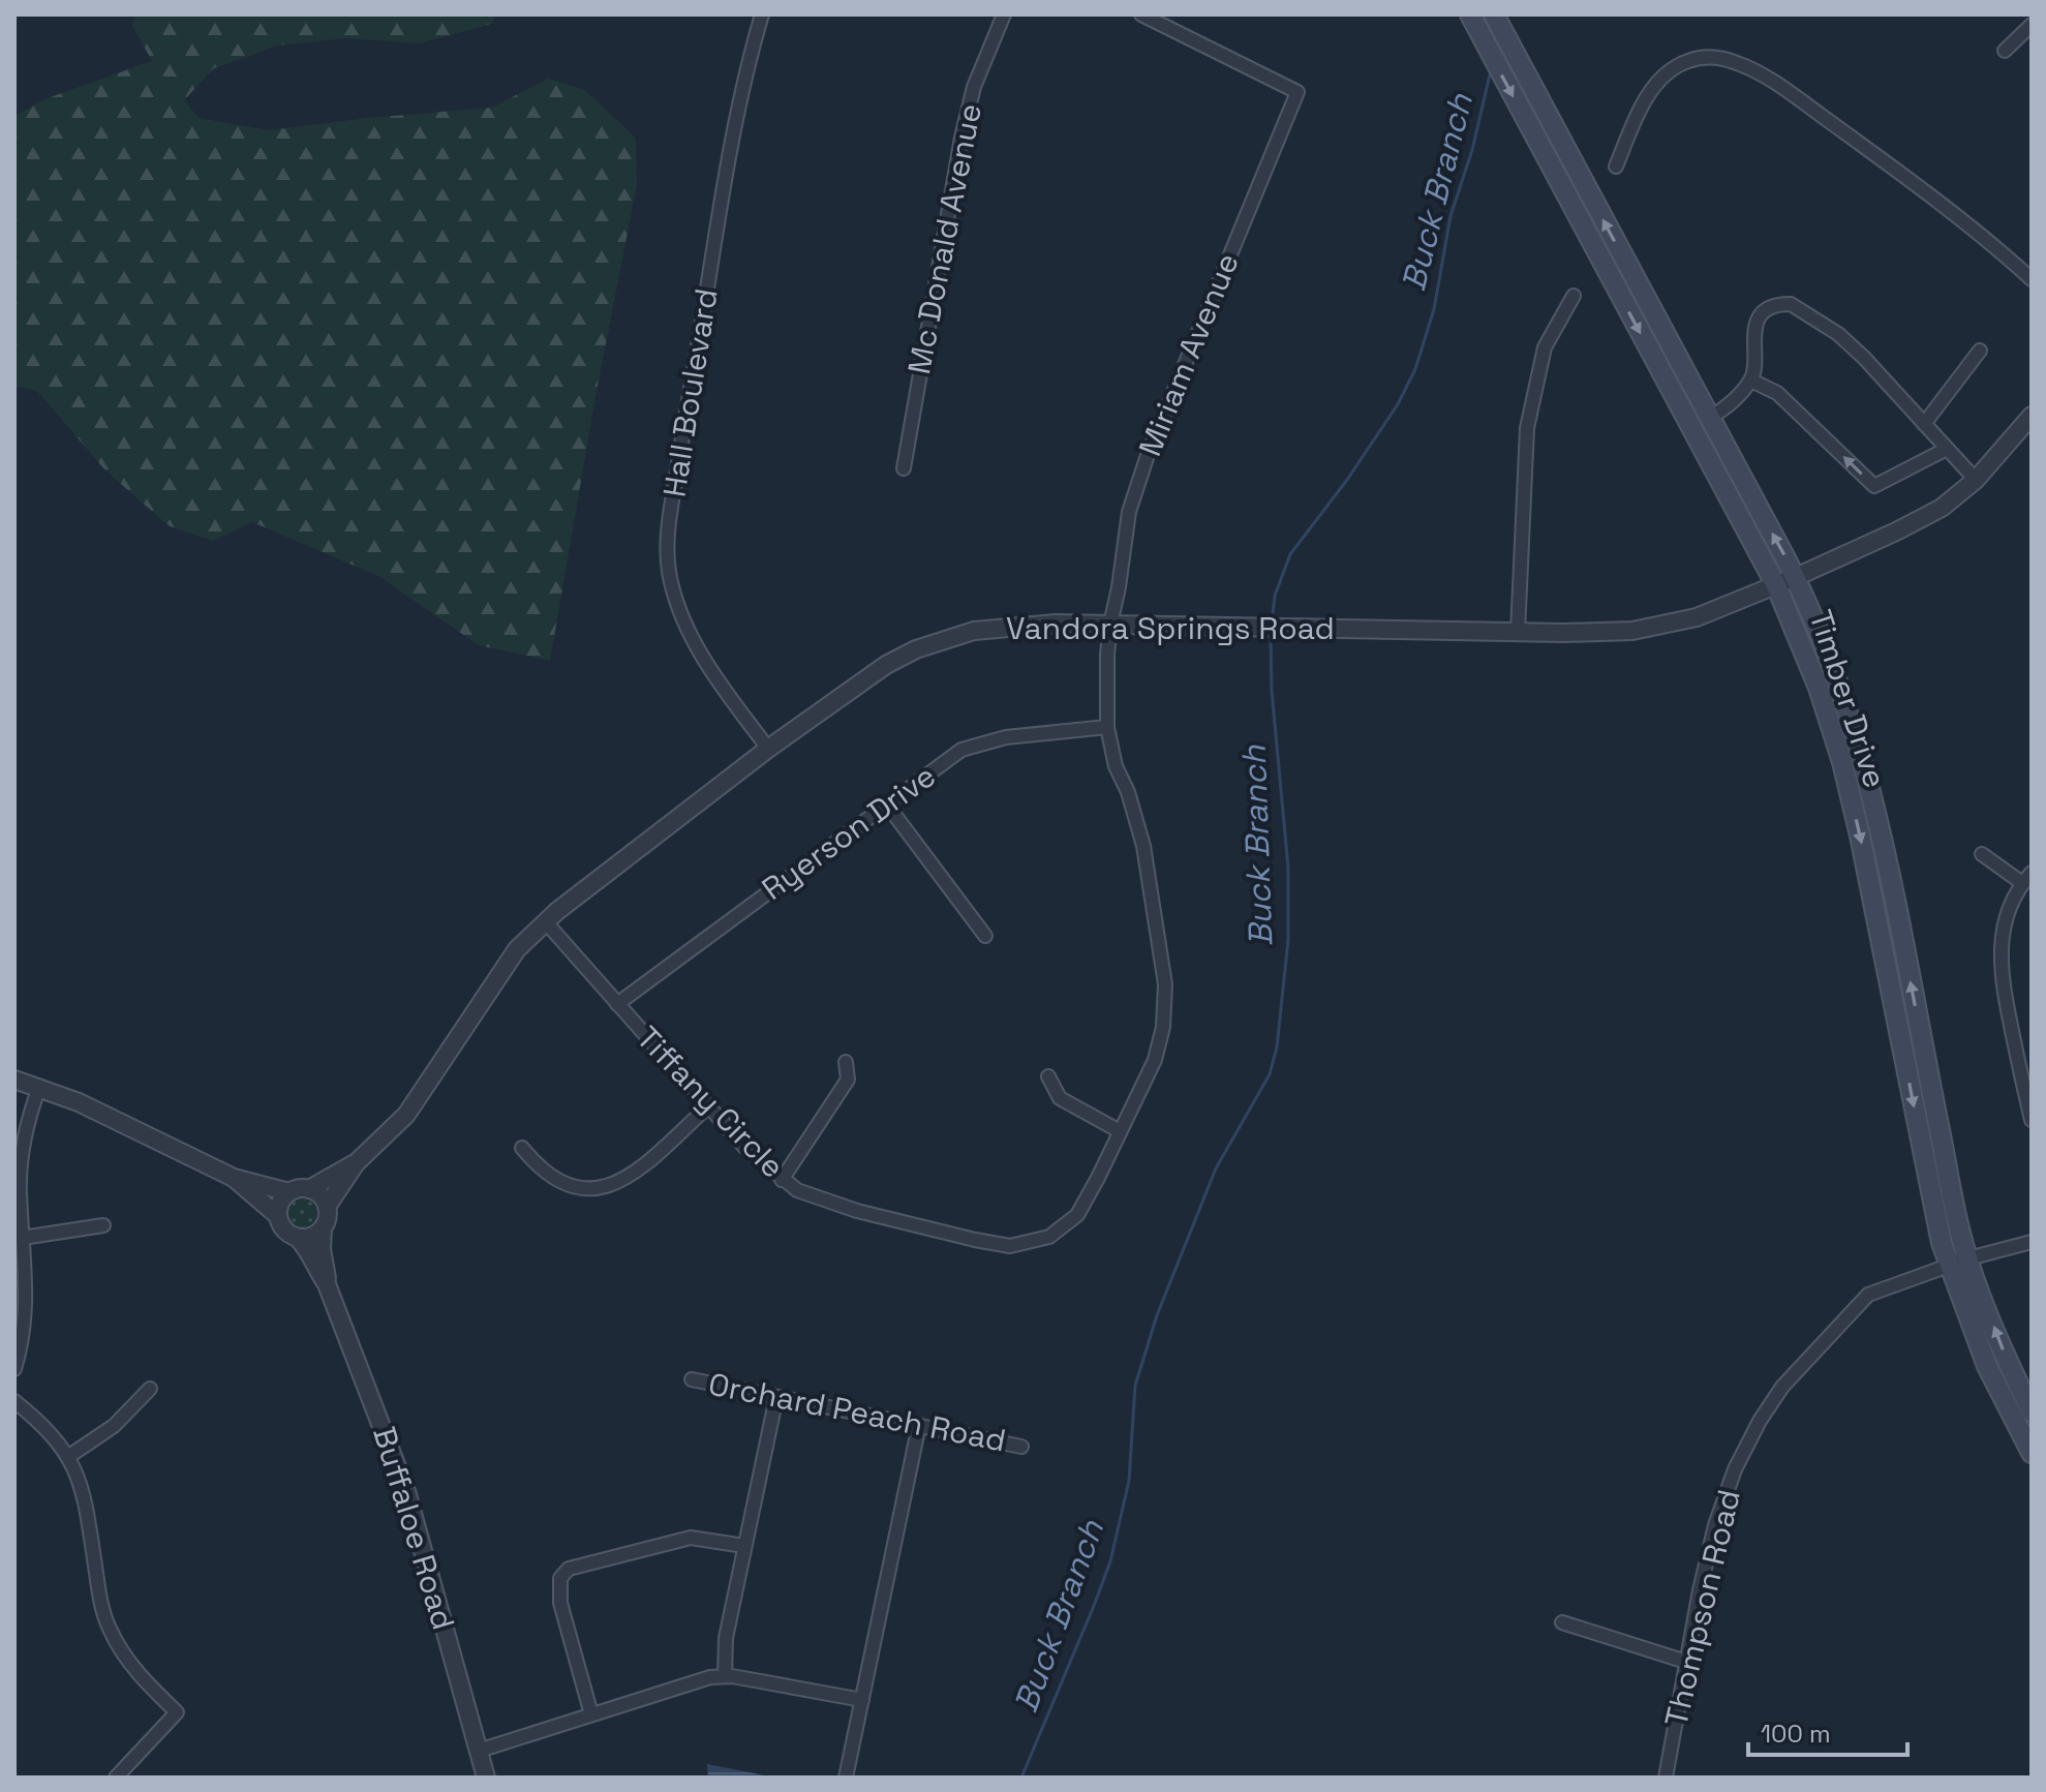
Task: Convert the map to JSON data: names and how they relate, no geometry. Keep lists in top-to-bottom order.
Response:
{
  "streets": {
    "main road": ["Timber Drive"],
    "street": [
      "Mc Donald Avenue",
      "Miriam Avenue",
      "Hall Boulevard",
      "Vandora Springs Road",
      "Ryerson Drive",
      "Tiffany Circle",
      "Orchard Peach Road",
      "Buffaloe Road",
      "Thompson Road"
    ]
  },
  "crossings": [
    ["Miriam Avenue", "Vandora Springs Road"],
    ["Miriam Avenue", "Tiffany Circle"],
    ["Hall Boulevard", "Vandora Springs Road"],
    ["Vandora Springs Road", "Timber Drive"],
    ["Vandora Springs Road", "Tiffany Circle"],
    ["Vandora Springs Road", "Buffaloe Road"],
    ["Timber Drive", "Thompson Road"],
    ["Ryerson Drive", "Tiffany Circle"]
  ],
  "water": ["Buck Branch"],
  "scale_bar": "100 m"
}
